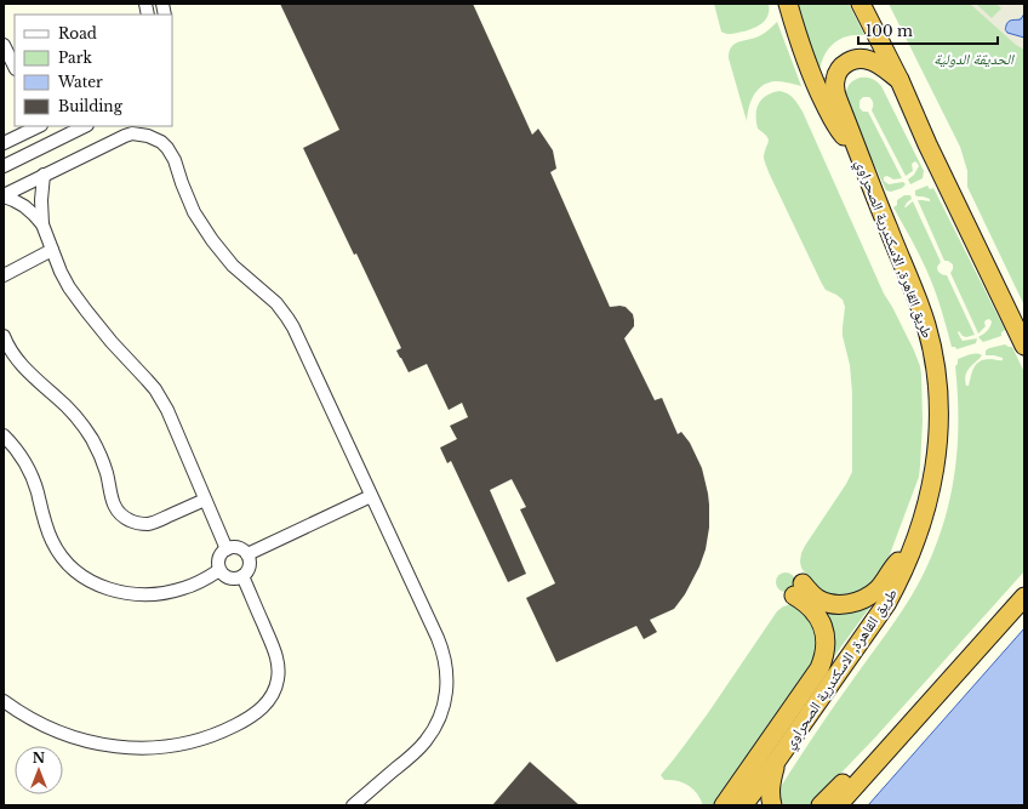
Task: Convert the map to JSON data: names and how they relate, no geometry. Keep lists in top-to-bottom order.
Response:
{
  "streets": {
    "highway": ["طريق القاهرة, الاسكندرية الصحراوي"]
  },
  "parks": ["الحديقة الدولية"],
  "legend": [
    "Road",
    "Park",
    "Water",
    "Building"
  ],
  "scale_bar": "100 m",
  "north": "top"
}
